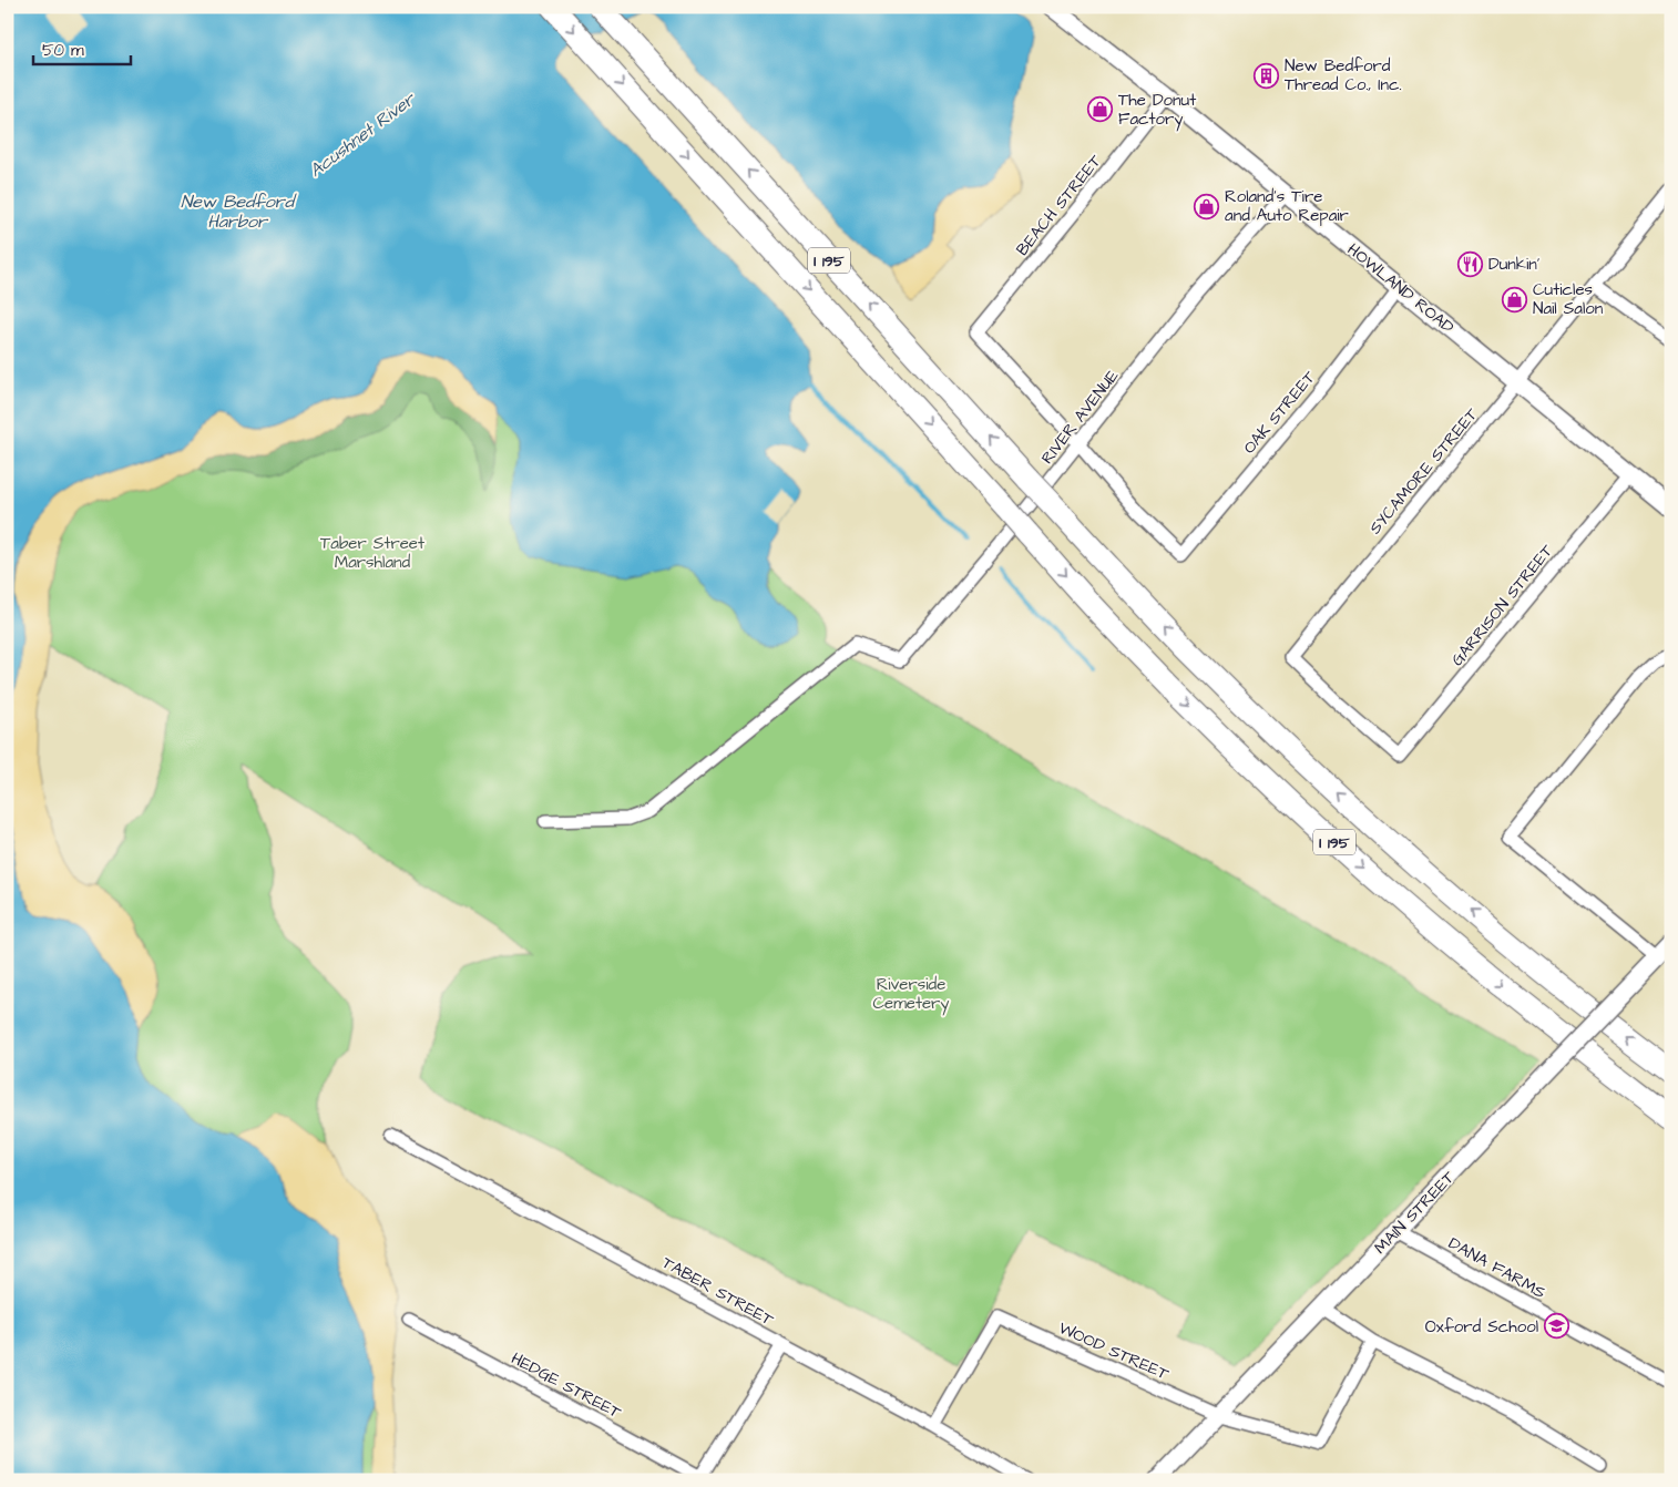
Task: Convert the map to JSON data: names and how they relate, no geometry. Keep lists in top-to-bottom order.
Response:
{
  "streets": {
    "highway": ["I 195"],
    "main road": ["HOWLAND ROAD", "MAIN STREET"],
    "street": [
      "BEACH STREET",
      "OAK STREET",
      "RIVER AVENUE",
      "SYCAMORE STREET",
      "GARRISON STREET",
      "DANA FARMS",
      "TABER STREET",
      "WOOD STREET",
      "HEDGE STREET"
    ]
  },
  "crossings": [
    ["BEACH STREET", "HOWLAND ROAD"],
    ["BEACH STREET", "OAK STREET"],
    ["BEACH STREET", "RIVER AVENUE"],
    ["HOWLAND ROAD", "OAK STREET"],
    ["HOWLAND ROAD", "RIVER AVENUE"],
    ["HOWLAND ROAD", "SYCAMORE STREET"],
    ["HOWLAND ROAD", "GARRISON STREET"],
    ["OAK STREET", "RIVER AVENUE"],
    ["SYCAMORE STREET", "GARRISON STREET"],
    ["MAIN STREET", "DANA FARMS"],
    ["MAIN STREET", "WOOD STREET"],
    ["TABER STREET", "WOOD STREET"]
  ],
  "water": ["Acushnet River", "New Bedford Harbor"],
  "parks": ["Taber Street Marshland", "Riverside Cemetery"],
  "places": {
    "building": ["New Bedford Thread Co., Inc."],
    "shop": ["The Donut Factory", "Roland's Tire and Auto Repair", "Cuticles Nail Salon"],
    "restaurant": ["Dunkin'"],
    "school or university": ["Oxford School"]
  },
  "scale_bar": "50 m"
}
